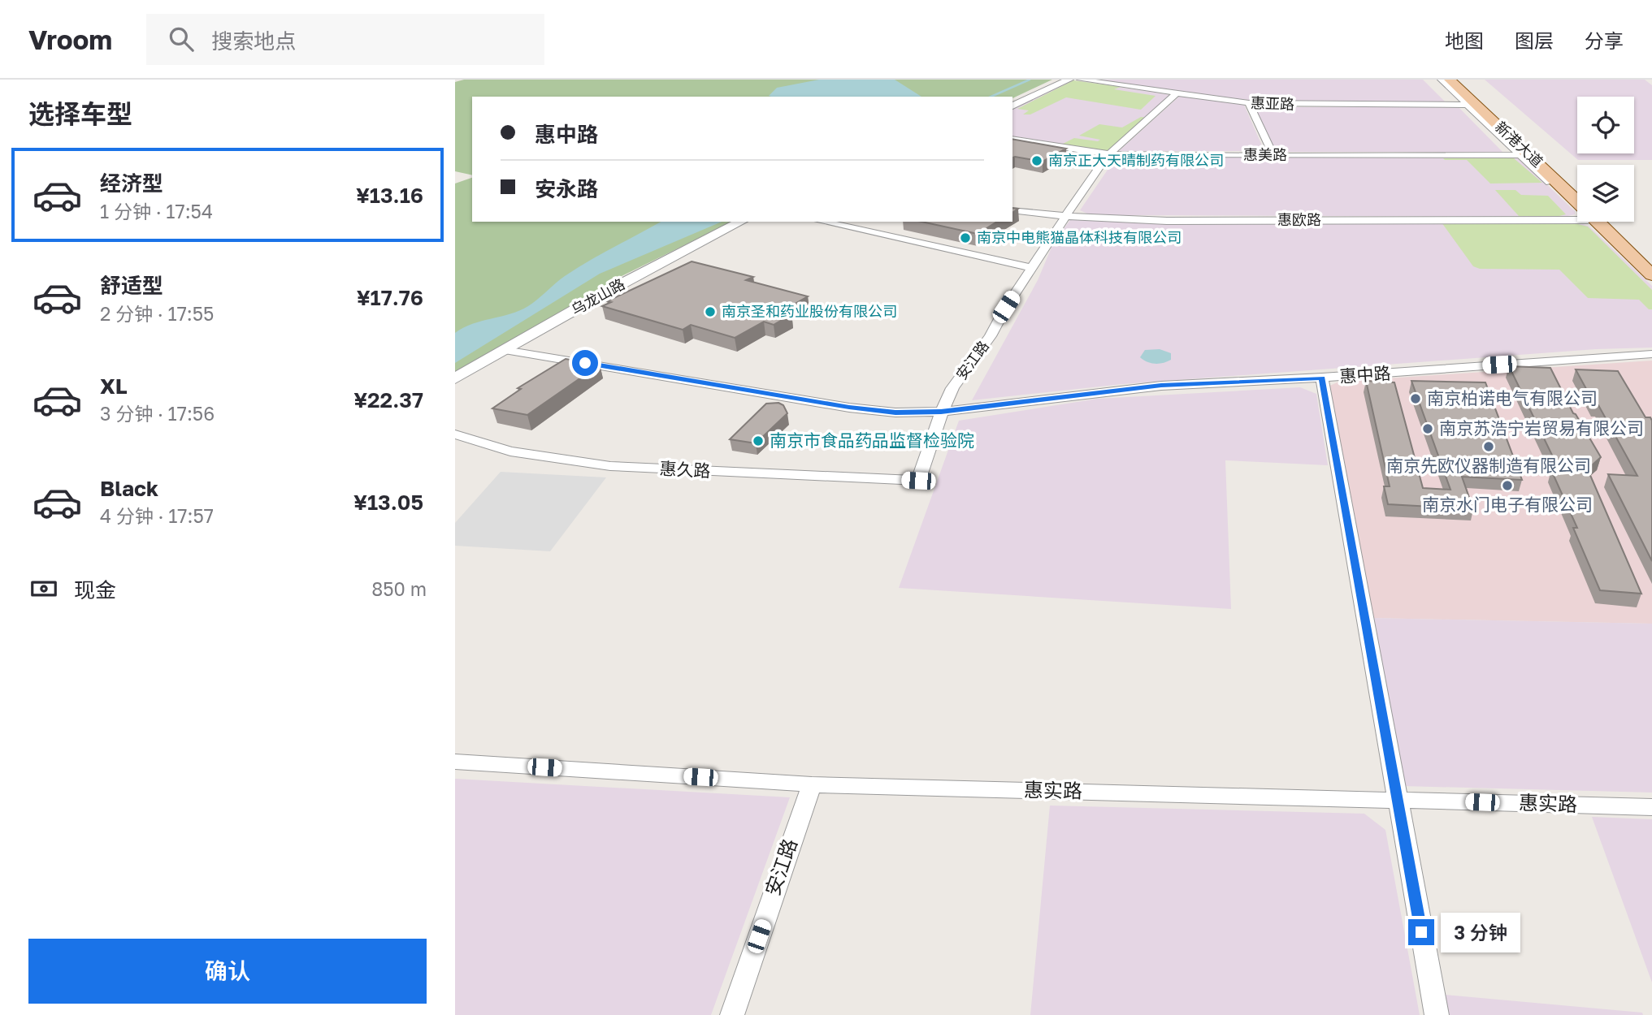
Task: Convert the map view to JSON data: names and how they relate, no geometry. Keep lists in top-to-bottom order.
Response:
{
  "streets": {
    "main road": ["新港大道"],
    "street": [
      "惠亚路",
      "惠美路",
      "惠欧路",
      "乌龙山路",
      "安江路",
      "惠中路",
      "惠久路",
      "惠实路"
    ]
  },
  "crossings": [
    ["惠亚路", "安江路"],
    ["惠美路", "安江路"],
    ["惠欧路", "安江路"],
    ["乌龙山路", "惠中路"],
    ["安江路", "惠中路"],
    ["安江路", "惠久路"],
    ["安江路", "惠实路"]
  ],
  "places": [
    "南京正大天晴制药有限公司",
    "南京中电熊猫晶体科技有限公司",
    "南京圣和药业股份有限公司",
    "南京柏诺电气有限公司",
    "南京苏浩宁岩贸易有限公司",
    "南京市食品药品监督检验院",
    "南京先欧仪器制造有限公司",
    "南京水门电子有限公司"
  ],
  "page": {
    "header": "Vroom",
    "search": "搜索地点",
    "nav": ["地图", "图层", "分享"],
    "heading": "选择车型",
    "banner": ["惠中路", "安永路"],
    "list": [
      {
        "name": "经济型",
        "note": "1 分钟 · 17:54",
        "value": "¥13.16"
      },
      {
        "name": "舒适型",
        "note": "2 分钟 · 17:55",
        "value": "¥17.76"
      },
      {
        "name": "XL",
        "note": "3 分钟 · 17:56",
        "value": "¥22.37"
      },
      {
        "name": "Black",
        "note": "4 分钟 · 17:57",
        "value": "¥13.05"
      }
    ],
    "pay": ["现金", "850 m"],
    "bubble": "3 分钟",
    "buttons": "确认"
  }
}
